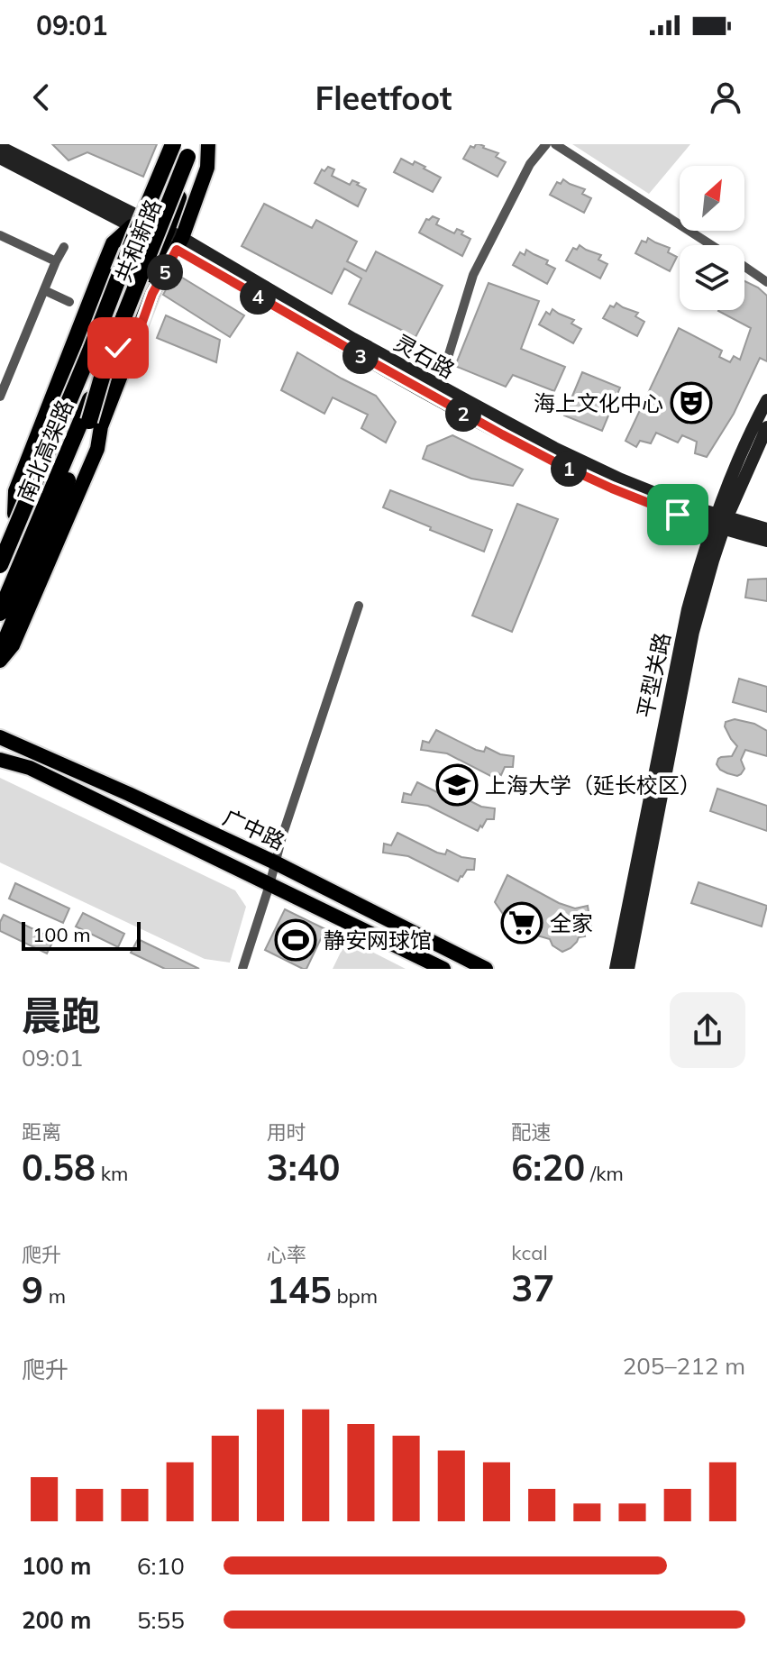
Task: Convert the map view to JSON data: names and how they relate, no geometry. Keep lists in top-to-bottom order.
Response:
{
  "streets": {
    "highway": ["南北高架路"],
    "main road": [
      "共和新路",
      "灵石路",
      "平型关路",
      "广中路"
    ]
  },
  "crossings": [
    ["共和新路", "灵石路"],
    ["共和新路", "南北高架路"],
    ["灵石路", "平型关路"]
  ],
  "places": {
    "theatre": ["海上文化中心"],
    "school or university": ["上海大学（延长校区）"],
    "supermarket": ["全家"],
    "sports": ["静安网球馆"]
  },
  "scale_bar": "100 m",
  "north": "top right",
  "page": {
    "status": "09:01",
    "header": "Fleetfoot",
    "pins": [
      "5",
      "4",
      "3",
      "2",
      "1"
    ],
    "scale": "100 m",
    "heading": ["晨跑", "09:01"],
    "stats": [
      ["距离", "0.58 km"],
      ["用时", "3:40"],
      ["配速", "6:20 /km"],
      ["爬升", "9 m"],
      ["心率", "145 bpm"],
      ["kcal", "37"]
    ],
    "chart": ["爬升", "205–212 m"],
    "list": [
      {
        "name": "100 m",
        "note": "6:10"
      },
      {
        "name": "200 m",
        "note": "5:55"
      }
    ]
  }
}
